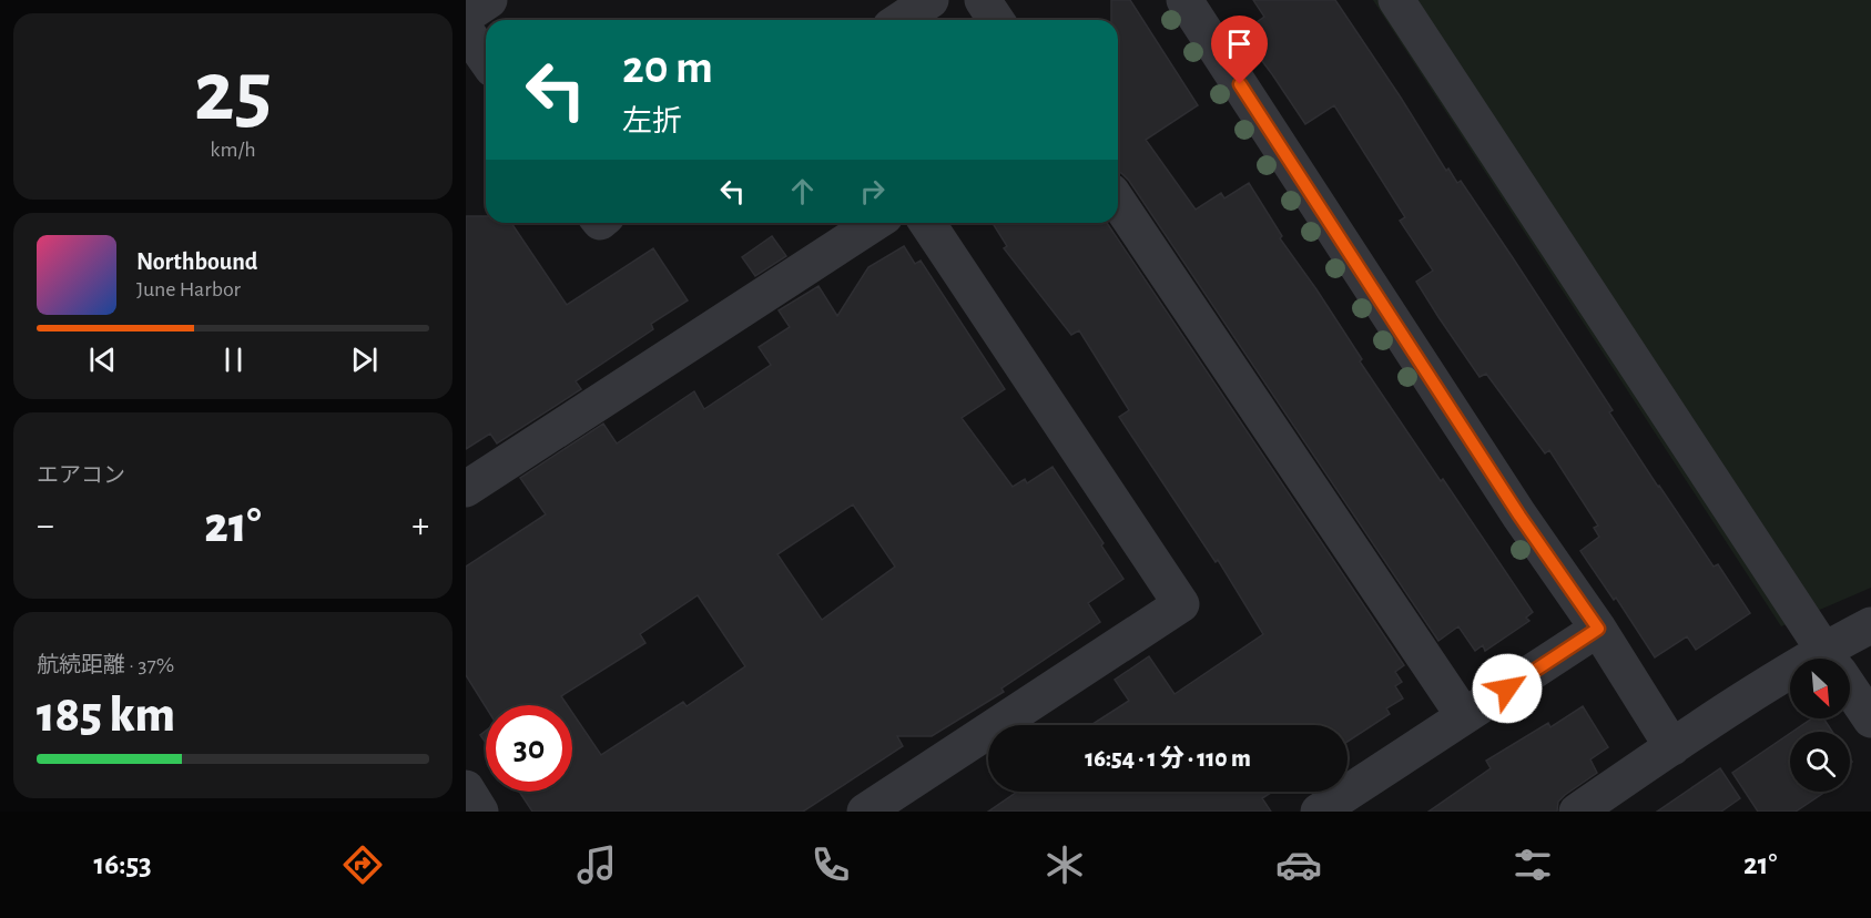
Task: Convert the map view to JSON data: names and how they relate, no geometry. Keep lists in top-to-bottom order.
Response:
{
  "north": "bottom right",
  "page": {
    "tile": [
      ["25", "km/h"],
      "エアコン",
      ["航続距離 · 37%", "185 km"]
    ],
    "turn": ["20 m", "左折"],
    "song": ["Northbound", "June Harbor"],
    "heat": ["−", "21°", "+"],
    "limit": "30",
    "trip": "16:54 · 1 分 · 110 m",
    "tabs": ["16:53", "21°"]
  }
}
